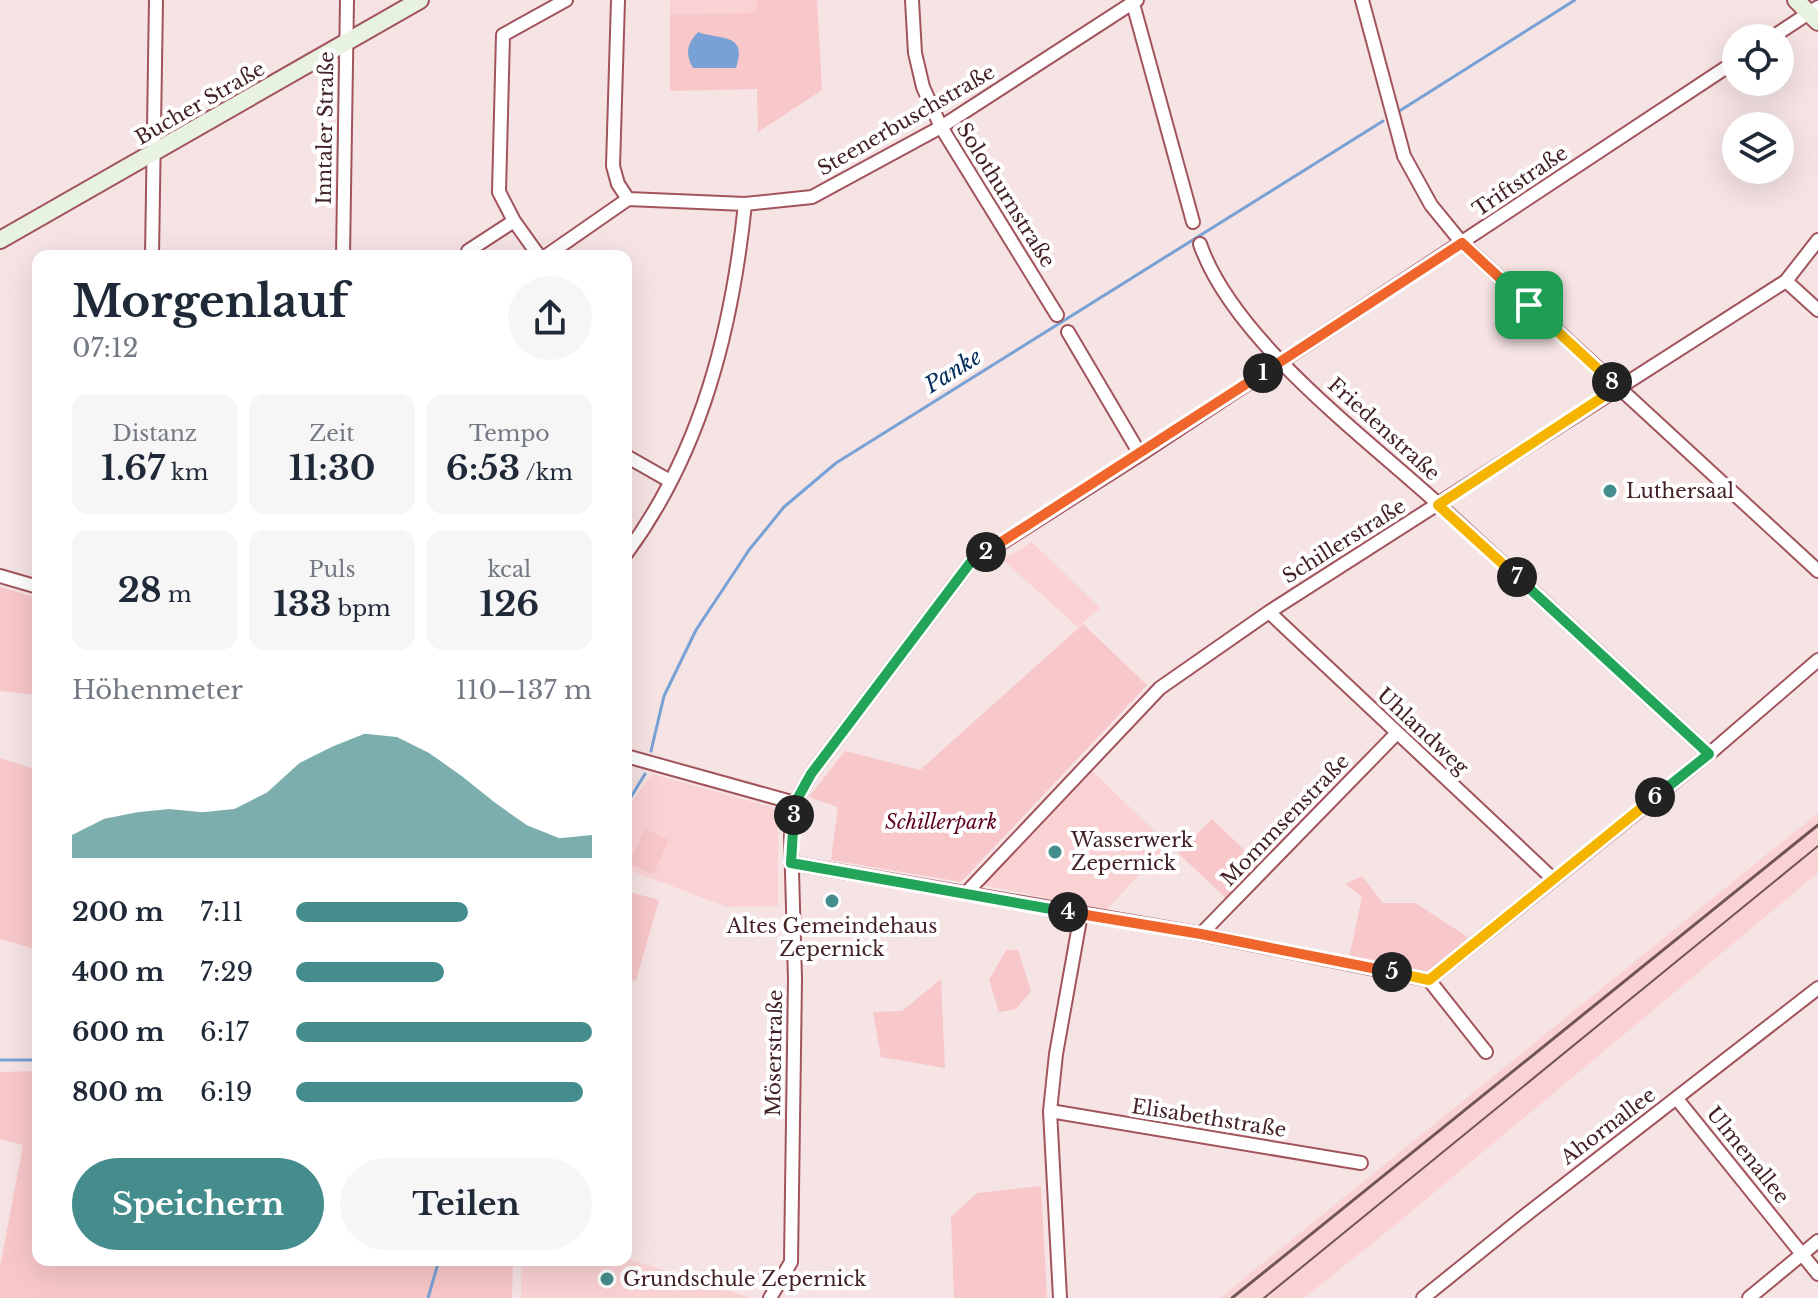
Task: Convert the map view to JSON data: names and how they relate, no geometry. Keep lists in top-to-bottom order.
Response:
{
  "streets": {
    "main road": ["Bucher Straße"],
    "street": [
      "Steenerbuschstraße",
      "Inntaler Straße",
      "Triftstraße",
      "Solothurnstraße",
      "Friedenstraße",
      "Schillerstraße",
      "Uhlandweg",
      "Mommsenstraße",
      "Möserstraße",
      "Elisabethstraße",
      "Ahornallee",
      "Ulmenallee"
    ]
  },
  "crossings": [
    ["Bucher Straße", "Inntaler Straße"],
    ["Steenerbuschstraße", "Solothurnstraße"],
    ["Triftstraße", "Friedenstraße"],
    ["Triftstraße", "Möserstraße"],
    ["Friedenstraße", "Schillerstraße"],
    ["Schillerstraße", "Uhlandweg"],
    ["Uhlandweg", "Mommsenstraße"],
    ["Ahornallee", "Ulmenallee"]
  ],
  "water": ["Panke"],
  "parks": ["Schillerpark"],
  "places": [
    "Luthersaal",
    "Wasserwerk Zepernick",
    "Altes Gemeindehaus Zepernick",
    "Grundschule Zepernick"
  ],
  "page": {
    "heading": ["Morgenlauf", "07:12"],
    "pins": [
      "1",
      "8",
      "2",
      "7",
      "6",
      "3",
      "4",
      "5"
    ],
    "stats": [
      ["Distanz", "1.67 km"],
      ["Zeit", "11:30"],
      ["Tempo", "6:53 /km"],
      ["28 m"],
      ["Puls", "133 bpm"],
      ["kcal", "126"]
    ],
    "chart": ["Höhenmeter", "110–137 m"],
    "list": [
      {
        "name": "200 m",
        "note": "7:11"
      },
      {
        "name": "400 m",
        "note": "7:29"
      },
      {
        "name": "600 m",
        "note": "6:17"
      },
      {
        "name": "800 m",
        "note": "6:19"
      }
    ],
    "buttons": ["Speichern", "Teilen"]
  }
}
